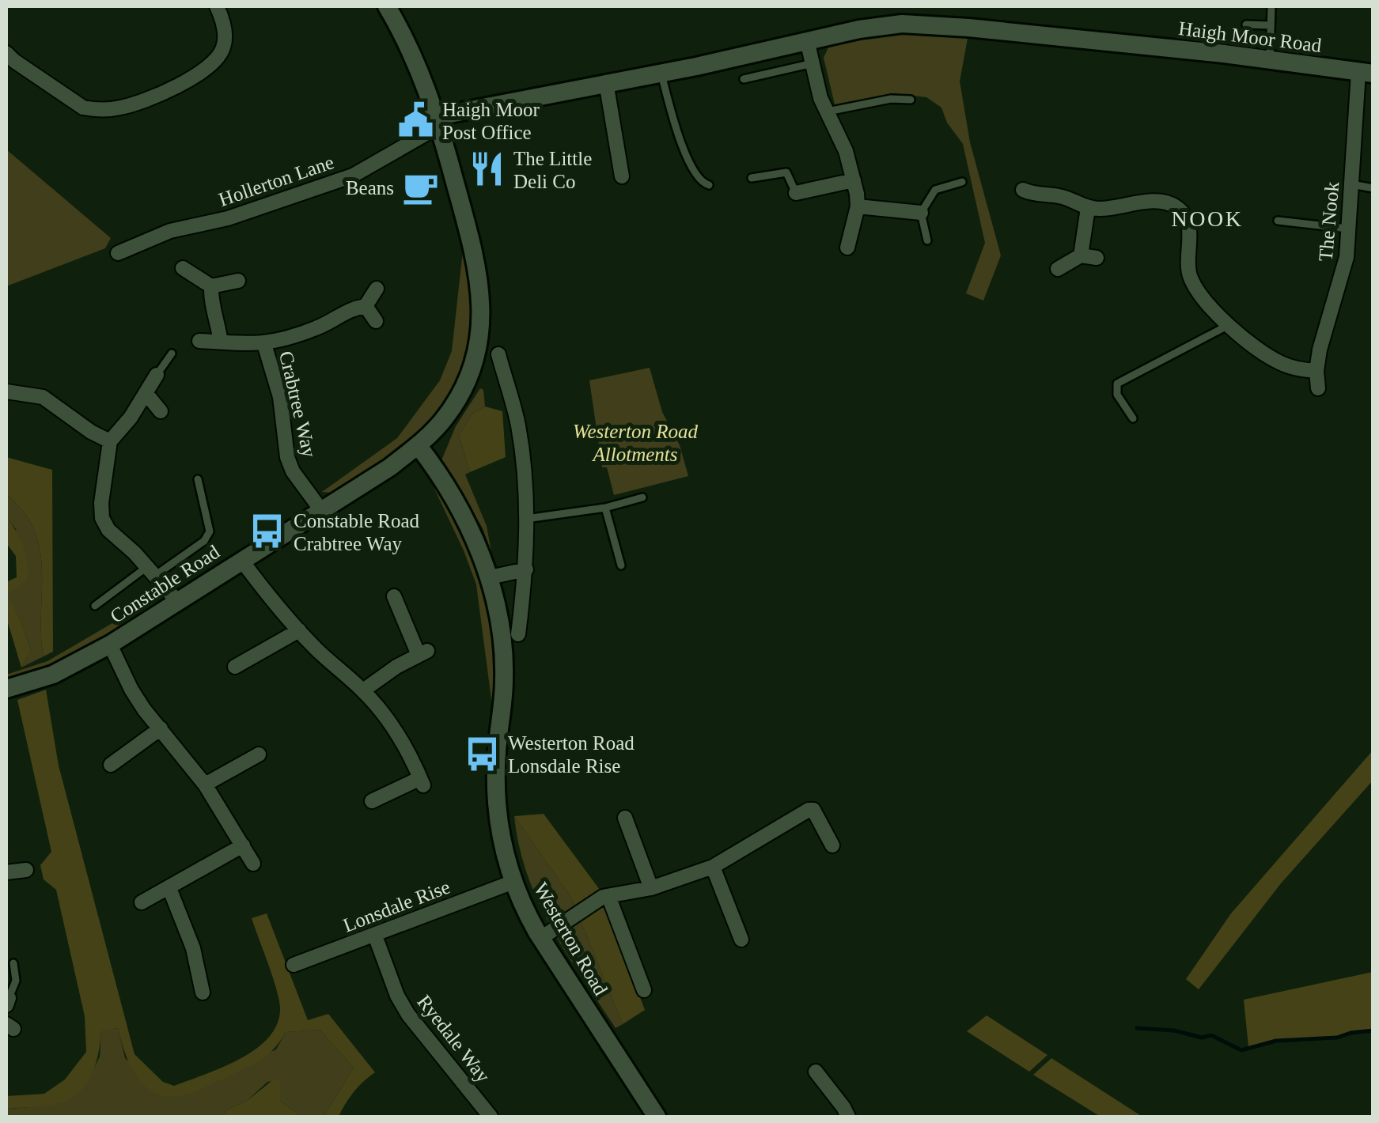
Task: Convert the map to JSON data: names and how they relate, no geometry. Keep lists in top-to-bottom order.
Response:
{
  "streets": {
    "street": [
      "Haigh Moor Road",
      "Hollerton Lane",
      "The Nook",
      "Crabtree Way",
      "Constable Road",
      "Lonsdale Rise",
      "Westerton Road",
      "Ryedale Way"
    ]
  },
  "crossings": [
    ["Haigh Moor Road", "Hollerton Lane"],
    ["Haigh Moor Road", "The Nook"],
    ["Crabtree Way", "Constable Road"],
    ["Constable Road", "Westerton Road"],
    ["Lonsdale Rise", "Westerton Road"],
    ["Lonsdale Rise", "Ryedale Way"]
  ],
  "districts": ["NOOK"],
  "parks": ["Westerton Road Allotments"],
  "places": {
    "public building": ["Haigh Moor Post Office"],
    "restaurant": ["The Little Deli Co"],
    "cafe": ["Beans"],
    "bus stop": ["Constable Road Crabtree Way", "Westerton Road Lonsdale Rise"]
  }
}
